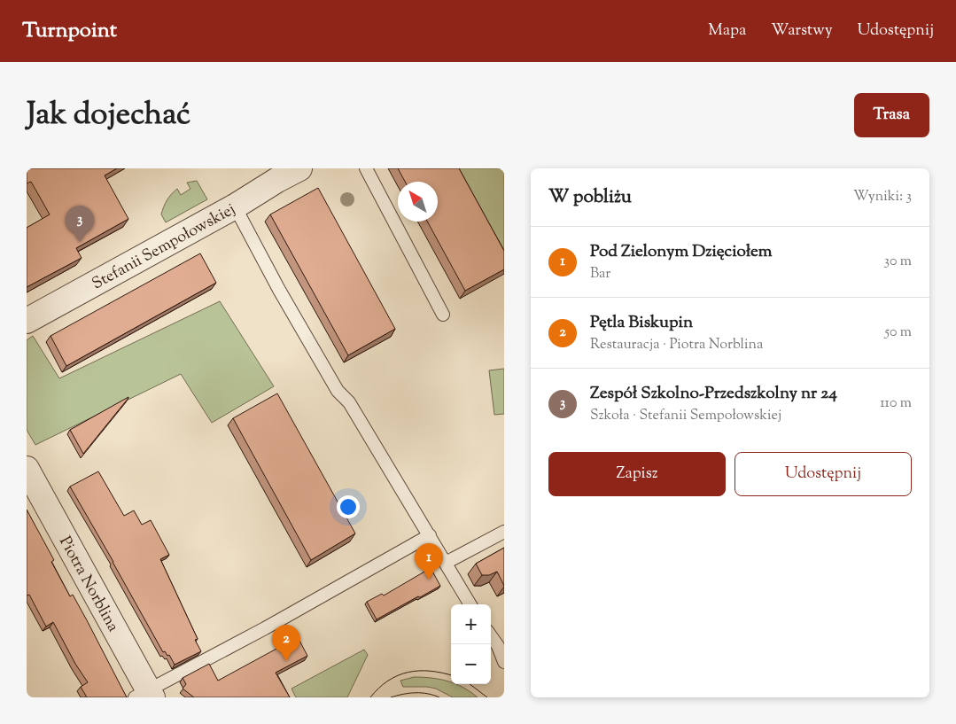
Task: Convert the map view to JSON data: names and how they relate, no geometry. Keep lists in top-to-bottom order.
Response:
{
  "streets": {
    "street": ["Stefanii Sempołowskiej", "Piotra Norblina"]
  },
  "north": "top left",
  "page": {
    "header": "Turnpoint",
    "nav": ["Mapa", "Warstwy", "Udostępnij"],
    "title": "Jak dojechać",
    "buttons": [
      "Trasa",
      ["Zapisz", "Udostępnij"]
    ],
    "heading": ["W pobliżu", "Wyniki: 3"],
    "pins": ["3", "1", "2"],
    "list": [
      {
        "mark": "1",
        "name": "Pod Zielonym Dzięciołem",
        "note": "Bar",
        "value": "30 m"
      },
      {
        "mark": "2",
        "name": "Pętla Biskupin",
        "note": "Restauracja · Piotra Norblina",
        "value": "50 m"
      },
      {
        "mark": "3",
        "name": "Zespół Szkolno-Przedszkolny nr 24",
        "note": "Szkoła · Stefanii Sempołowskiej",
        "value": "110 m"
      }
    ],
    "map_buttons": ["+", "−"]
  }
}
